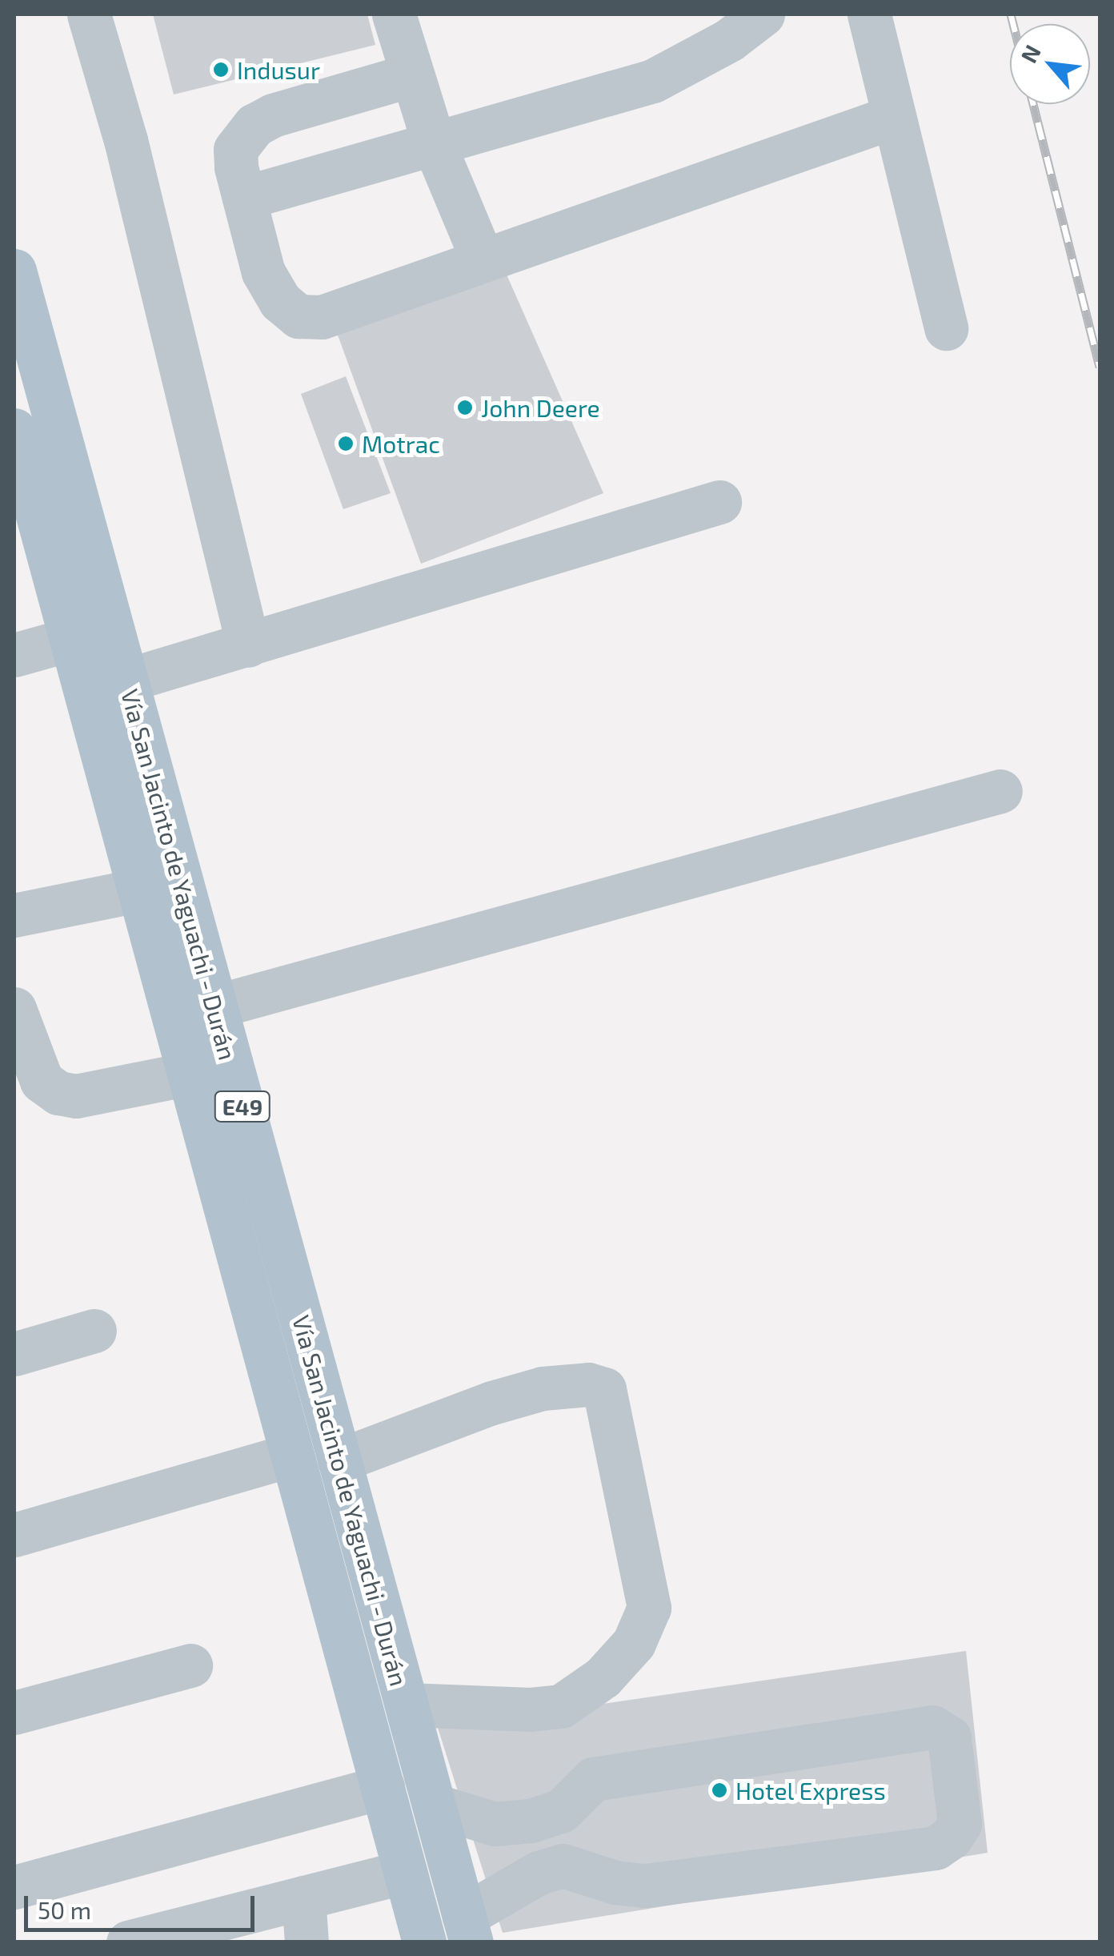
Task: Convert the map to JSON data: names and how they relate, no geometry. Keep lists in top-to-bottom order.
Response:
{
  "streets": {
    "main road": ["Vía San Jacinto de Yaguachi - Durán", "E49"]
  },
  "places": [
    "Indusur",
    "John Deere",
    "Motrac",
    "Hotel Express"
  ],
  "scale_bar": "50 m",
  "north": "top left"
}
